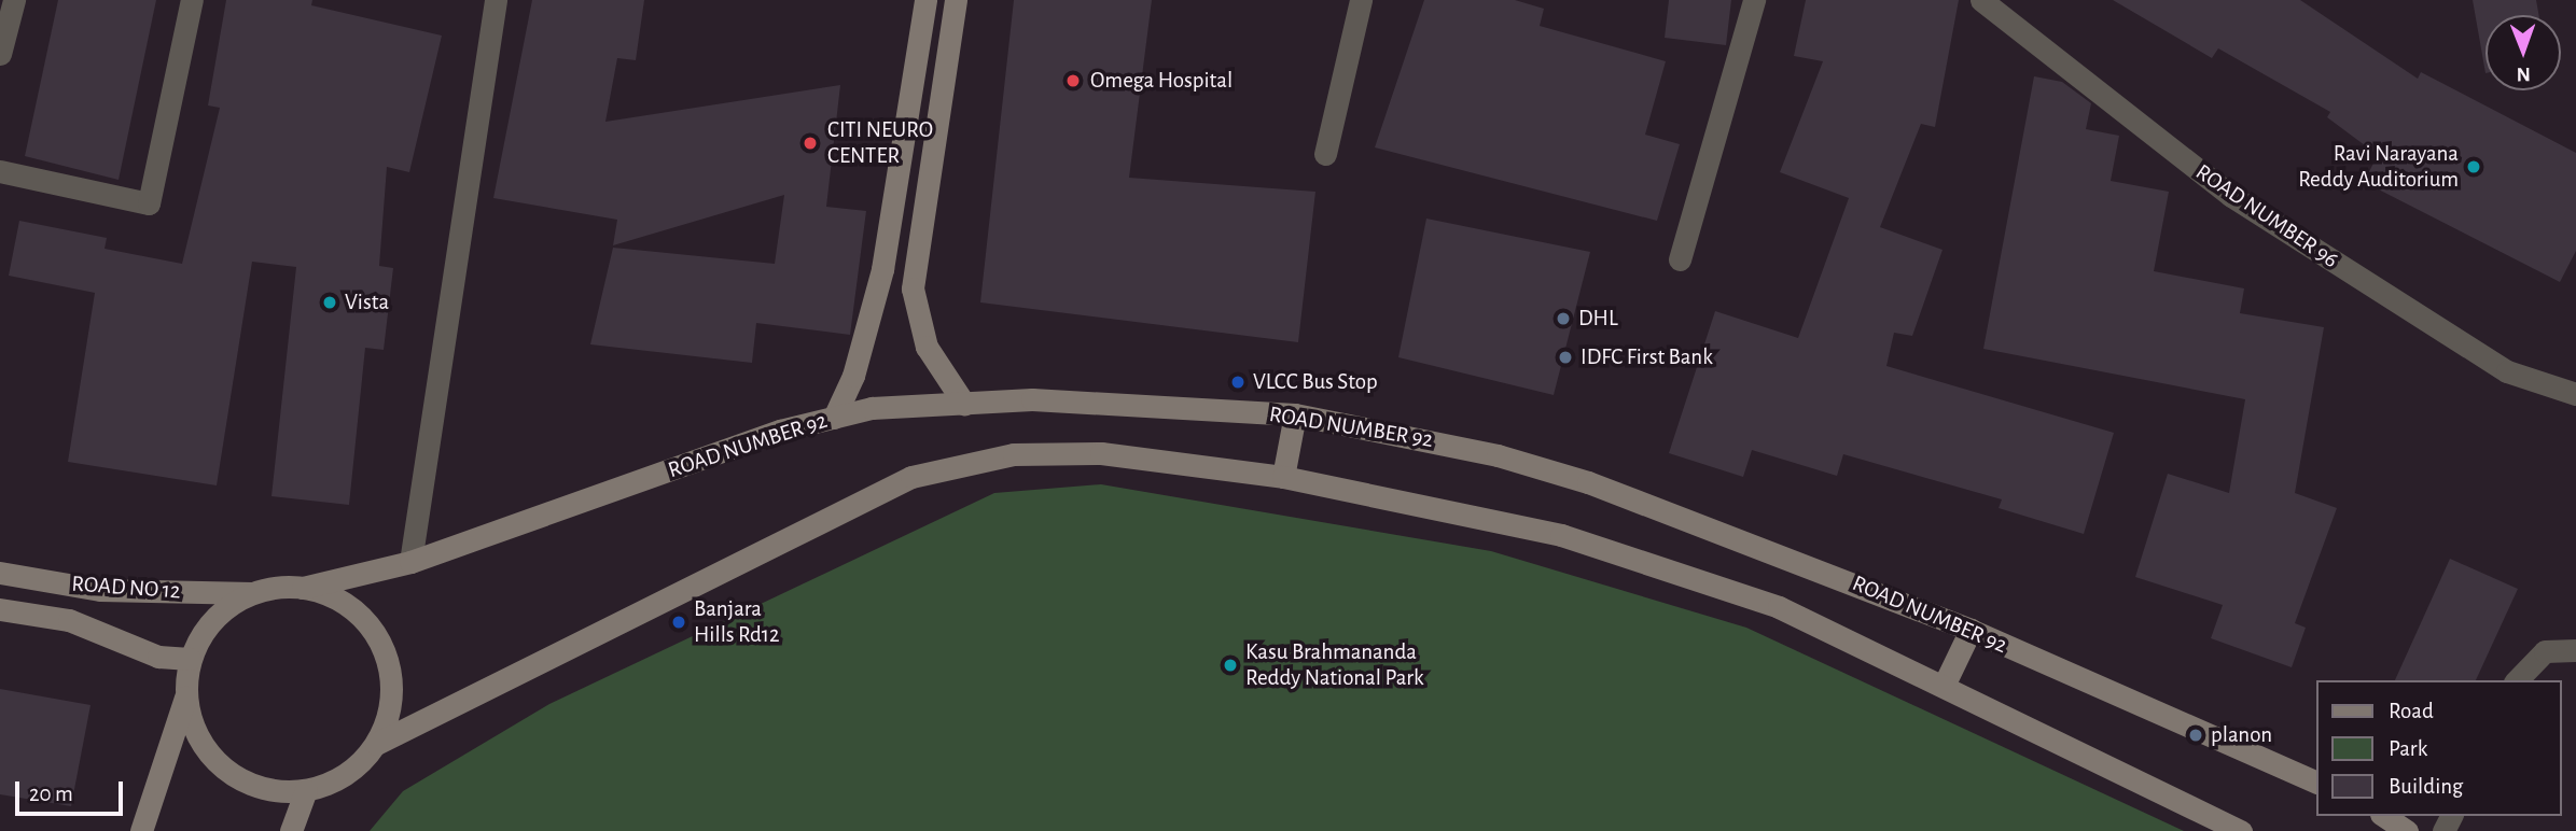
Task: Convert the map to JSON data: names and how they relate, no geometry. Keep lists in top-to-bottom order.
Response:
{
  "streets": {
    "main road": ["ROAD NUMBER 92", "ROAD NO 12"],
    "street": ["ROAD NUMBER 96"]
  },
  "crossings": [
    ["ROAD NUMBER 92", "ROAD NO 12"]
  ],
  "places": [
    "Omega Hospital",
    "CITI NEURO CENTER",
    "Ravi Narayana Reddy Auditorium",
    "Vista",
    "DHL",
    "IDFC First Bank",
    "VLCC Bus Stop",
    "Banjara Hills Rd12",
    "Kasu Brahmananda Reddy National Park",
    "planon"
  ],
  "legend": ["Road", "Park", "Building"],
  "scale_bar": "20 m",
  "north": "bottom"
}
